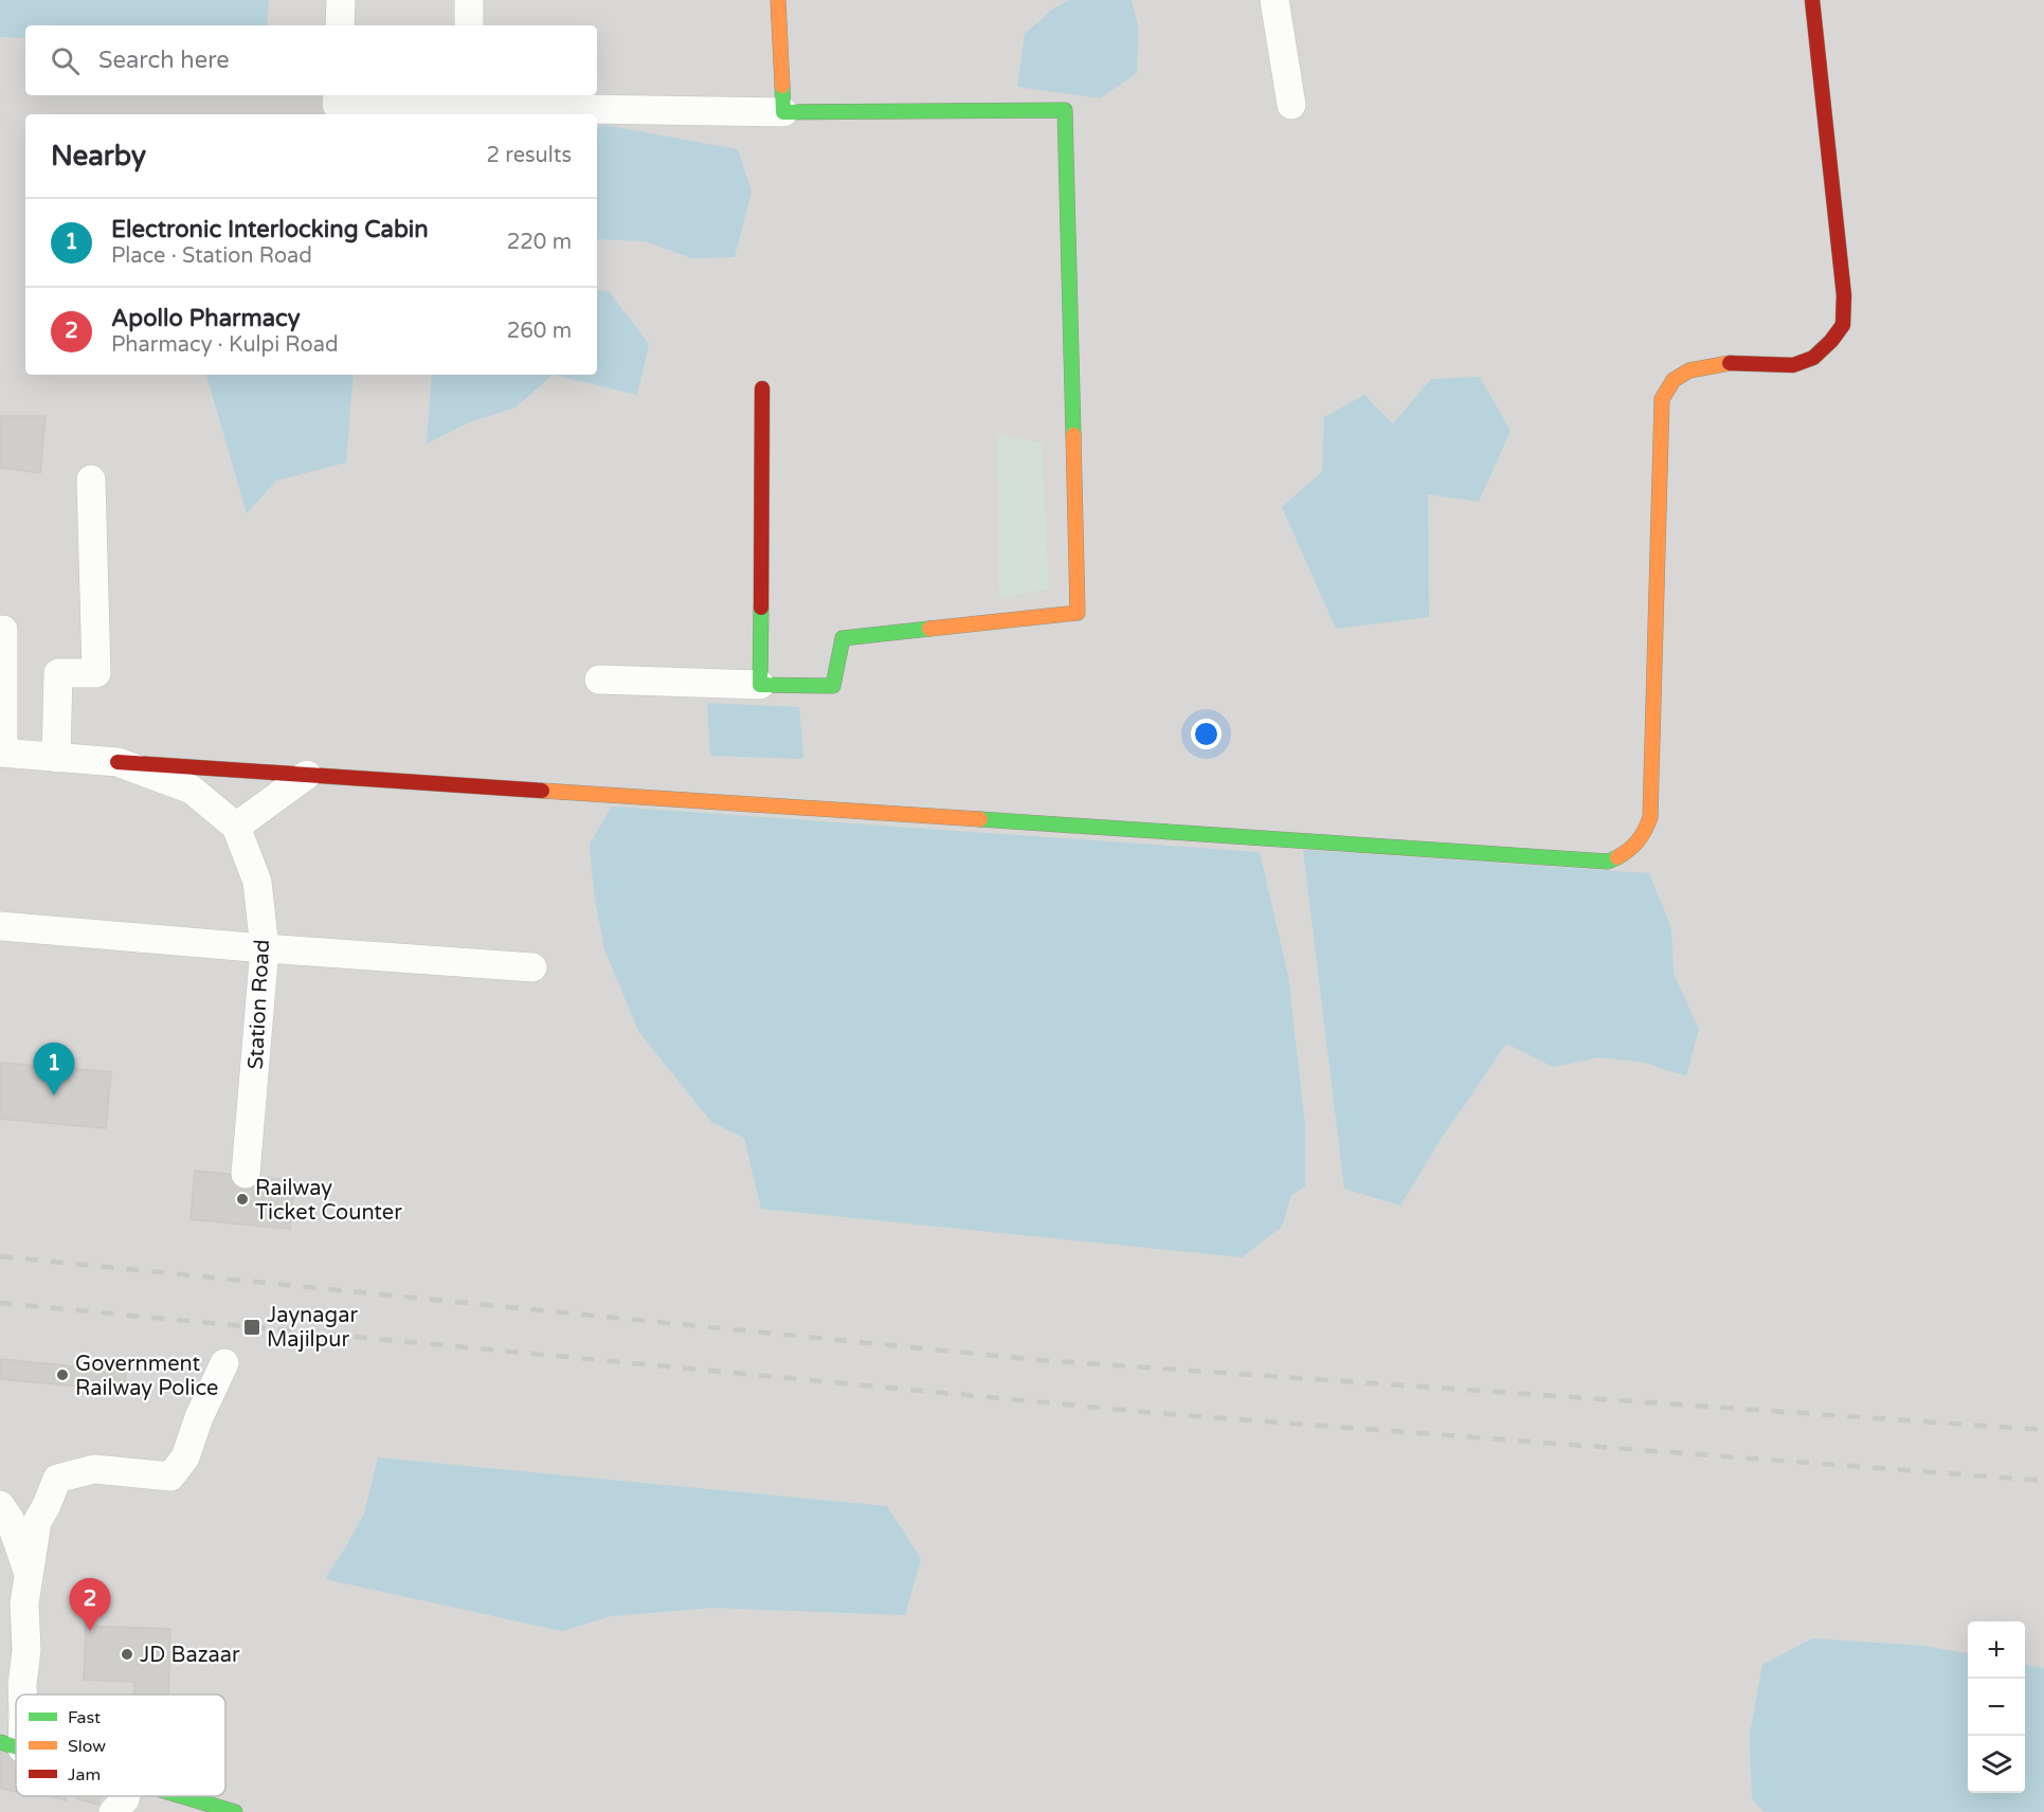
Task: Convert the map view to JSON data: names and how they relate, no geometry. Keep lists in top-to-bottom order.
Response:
{
  "streets": {
    "street": ["Station Road"]
  },
  "places": {
    "other": ["Railway Ticket Counter", "Government Railway Police", "JD Bazaar"],
    "transit": ["Jaynagar Majilpur"]
  },
  "legend": ["Fast", "Slow", "Jam"],
  "page": {
    "search": "Search here",
    "heading": ["Nearby", "2 results"],
    "list": [
      {
        "mark": "1",
        "name": "Electronic Interlocking Cabin",
        "note": "Place · Station Road",
        "value": "220 m"
      },
      {
        "mark": "2",
        "name": "Apollo Pharmacy",
        "note": "Pharmacy · Kulpi Road",
        "value": "260 m"
      }
    ],
    "pins": ["1", "2"],
    "map_buttons": ["+", "−"]
  }
}
